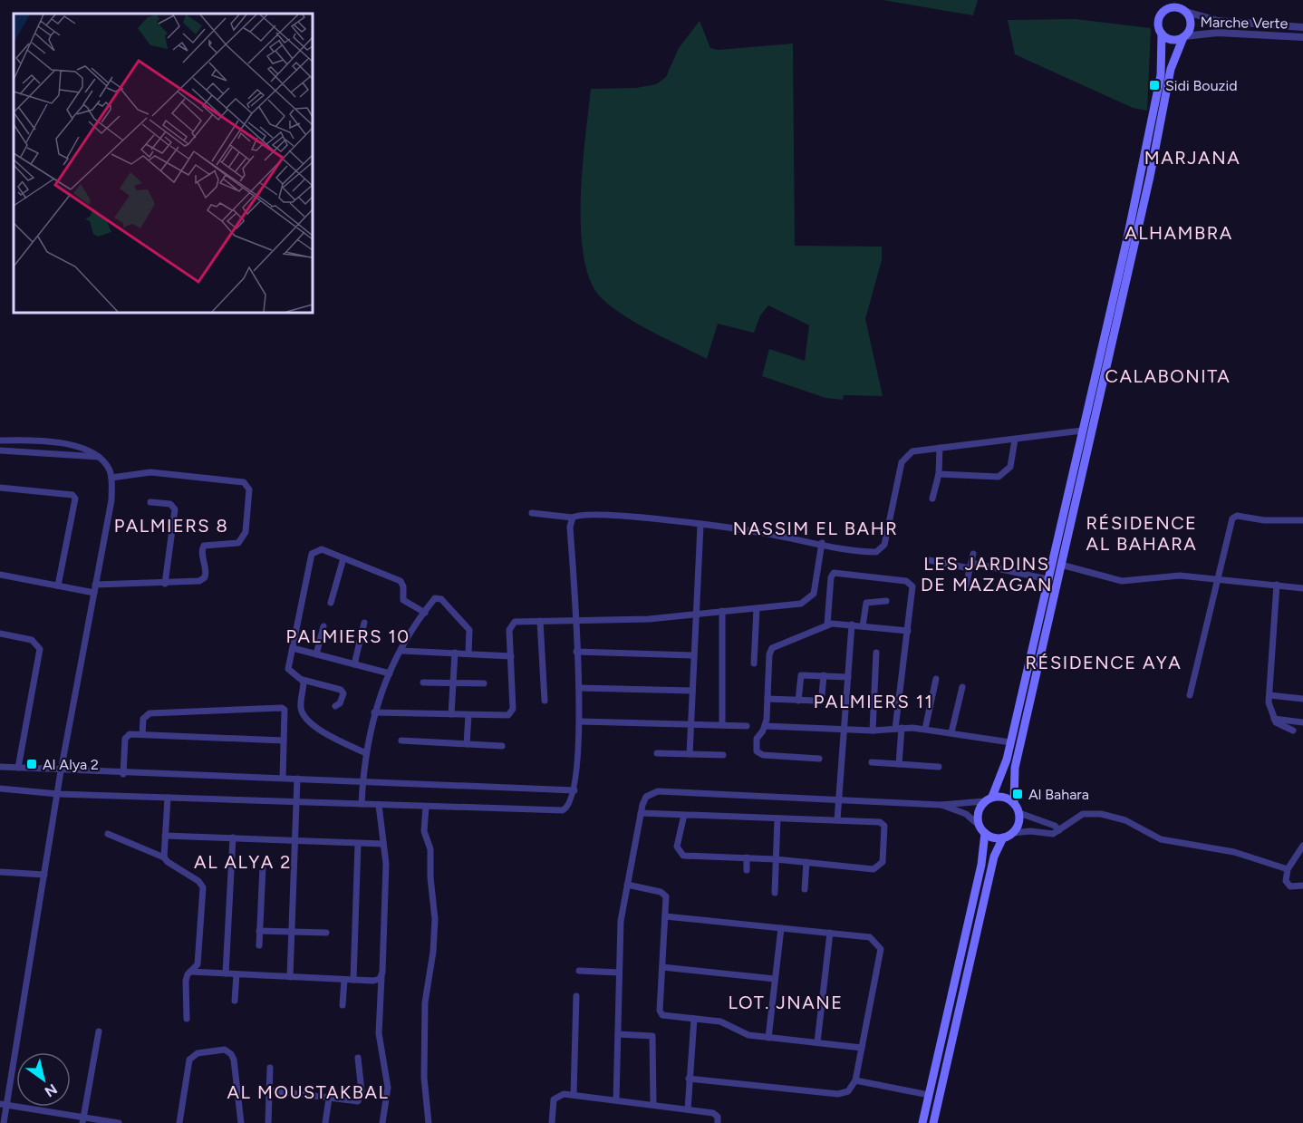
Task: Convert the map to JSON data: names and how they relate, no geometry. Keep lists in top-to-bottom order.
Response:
{
  "streets": {
    "street": ["Marche Verte"]
  },
  "districts": [
    "MARJANA",
    "ALHAMBRA",
    "CALABONITA",
    "RÉSIDENCE AL BAHARA",
    "PALMIERS 8",
    "NASSIM EL BAHR",
    "LES JARDINS DE MAZAGAN",
    "PALMIERS 10",
    "RÉSIDENCE AYA",
    "PALMIERS 11",
    "AL ALYA 2",
    "LOT. JNANE",
    "AL MOUSTAKBAL"
  ],
  "places": {
    "transit": ["Sidi Bouzid", "Al Alya 2", "Al Bahara"]
  },
  "north": "bottom right"
}
